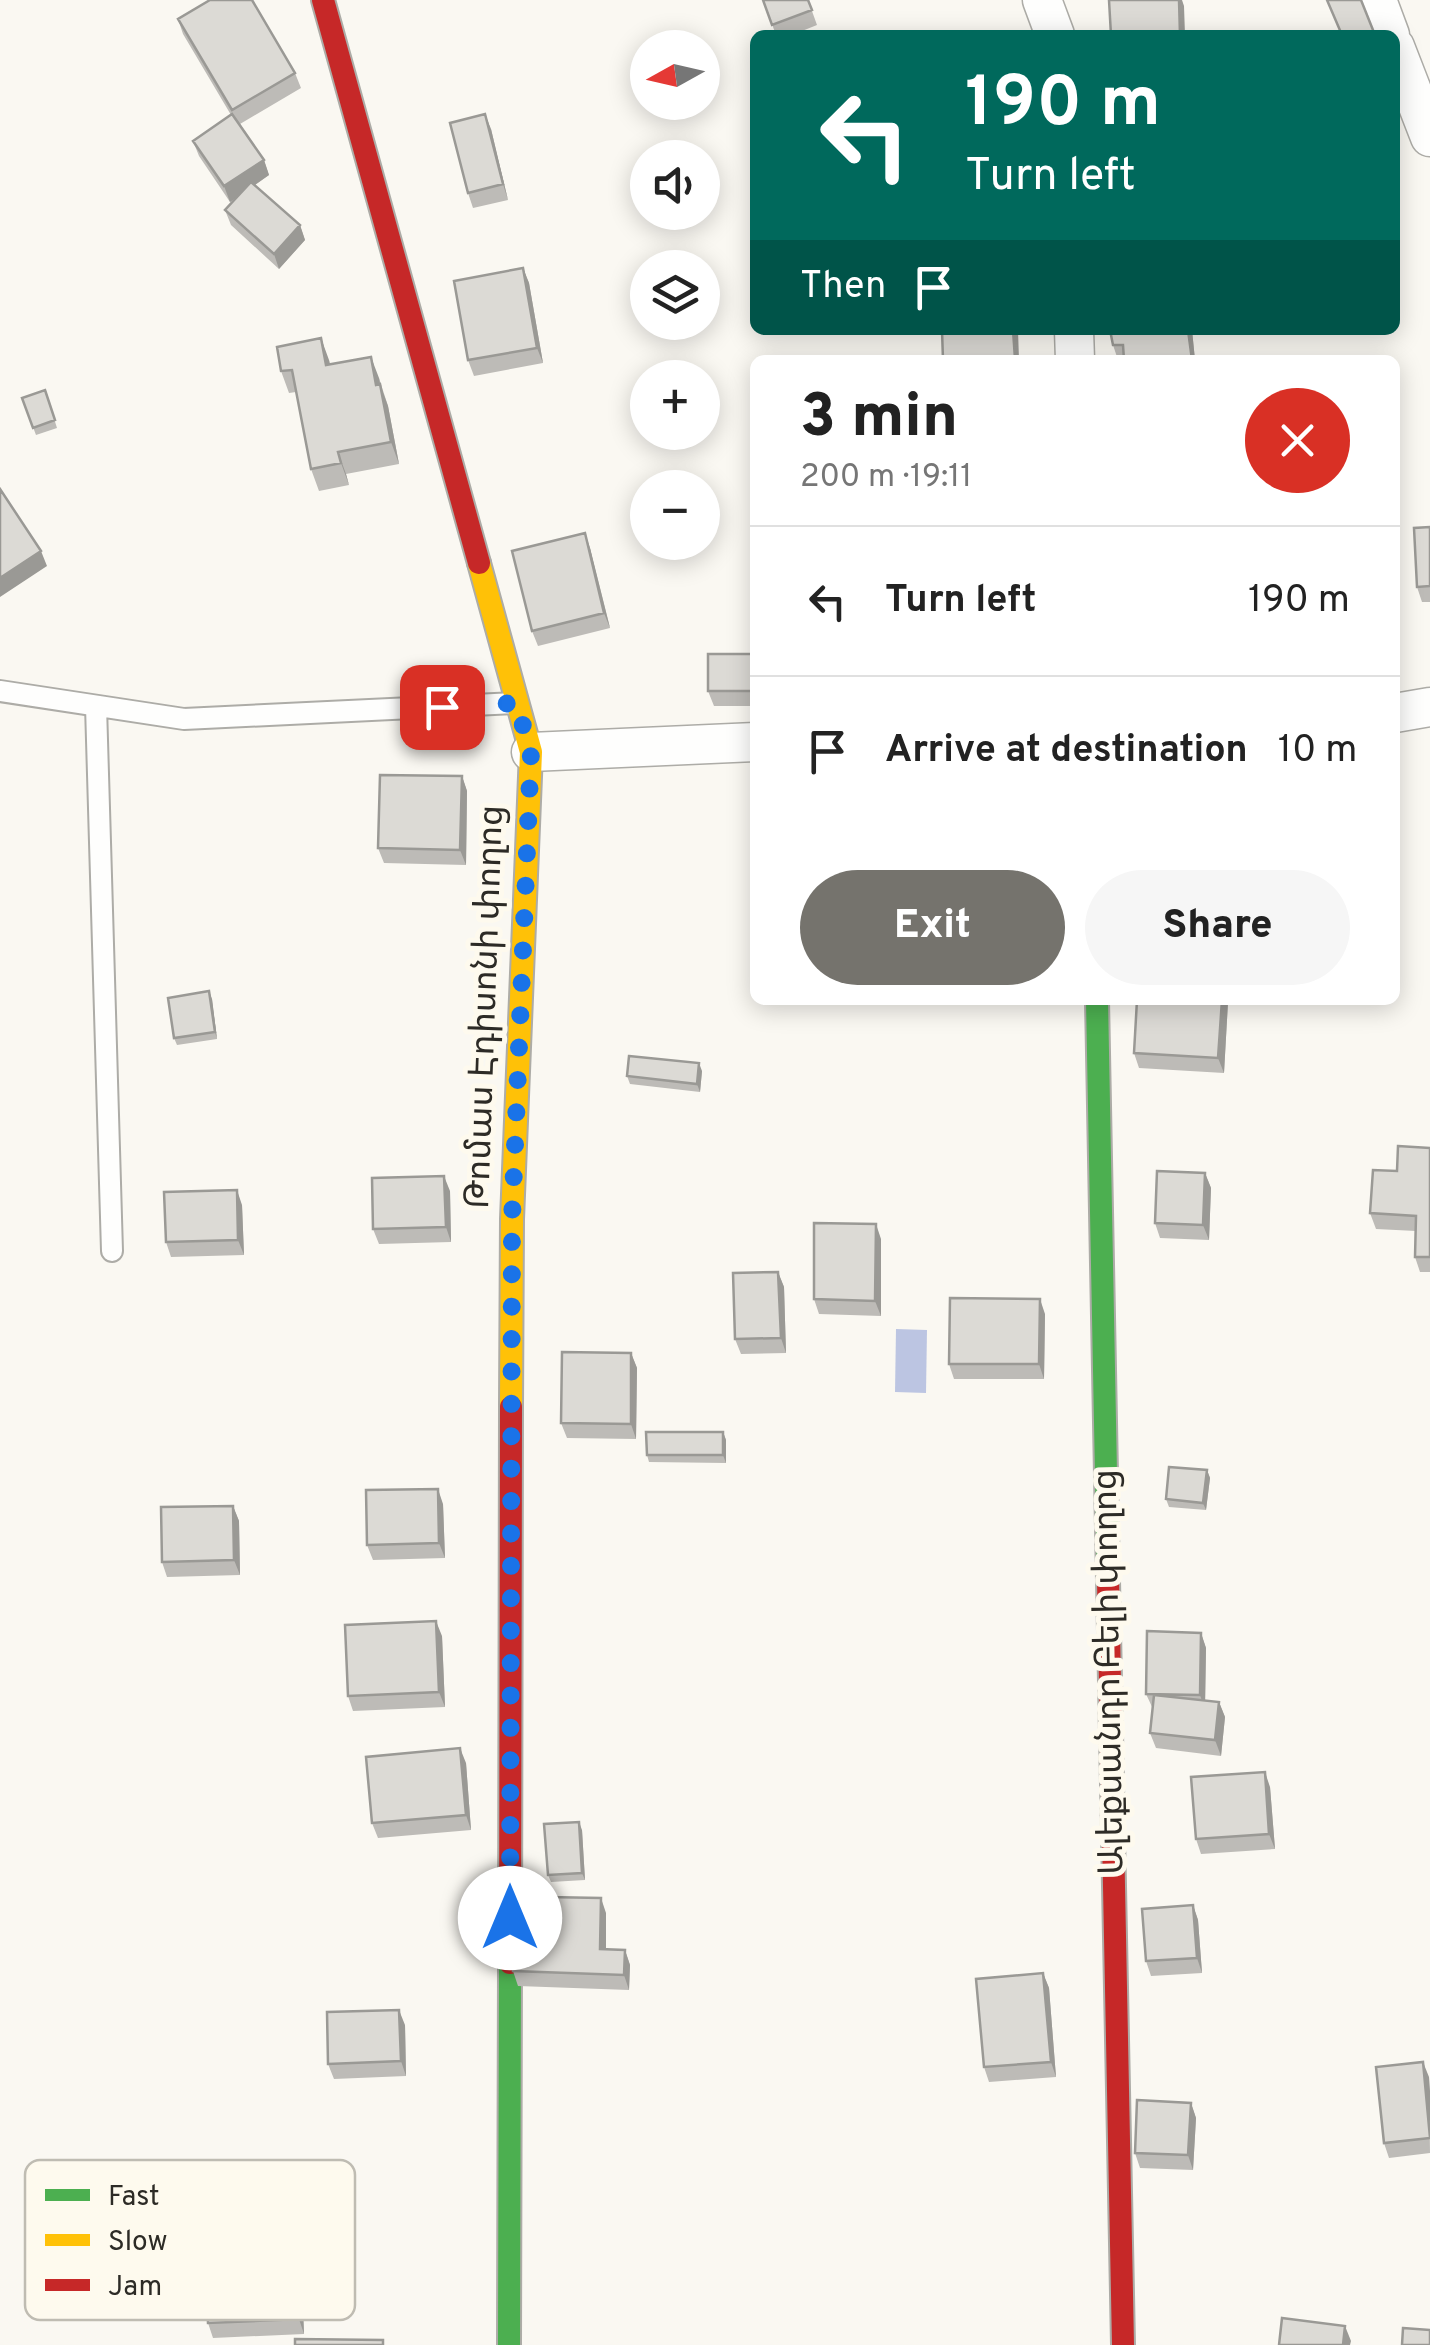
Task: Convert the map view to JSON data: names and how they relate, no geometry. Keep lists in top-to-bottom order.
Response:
{
  "streets": {
    "street": ["Թոմաս Էդիսոնի փողոց", "Ալեքսանդր Բելի փողոց"]
  },
  "legend": ["Fast", "Slow", "Jam"],
  "north": "left",
  "page": {
    "map_buttons": ["+", "−"],
    "turn": ["190 m", "Turn left"],
    "then": "Then",
    "heading": ["3 min", "200 m · 19:11"],
    "list": [
      {
        "name": "Turn left",
        "value": "190 m"
      },
      {
        "name": "Arrive at destination",
        "value": "10 m"
      }
    ],
    "buttons": ["Exit", "Share"]
  }
}
